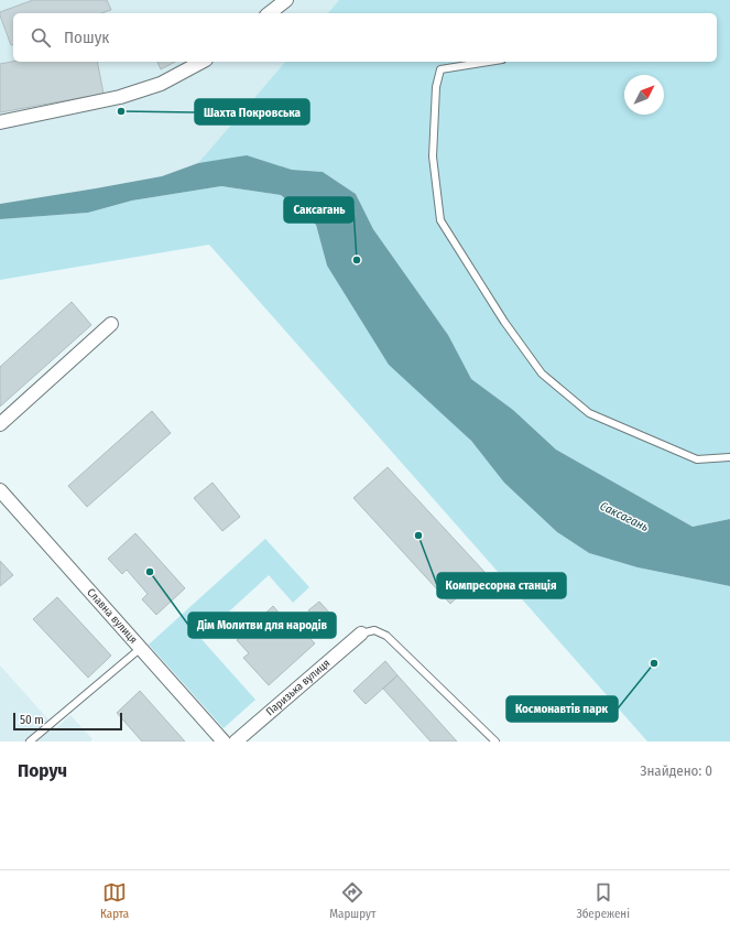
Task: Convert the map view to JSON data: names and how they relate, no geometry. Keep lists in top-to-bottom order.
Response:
{
  "streets": {
    "street": ["Славна вулиця", "Паризька вулиця"]
  },
  "water": ["Саксагань"],
  "places": [
    "Шахта Покровська",
    "Саксагань",
    "Компресорна станція",
    "Дім Молитви для народів",
    "Космонавтів парк"
  ],
  "scale_bar": "50 m",
  "north": "top right",
  "page": {
    "search": "Пошук",
    "scale": "50 m",
    "heading": ["Поруч", "Знайдено: 0"],
    "nav": ["Карта", "Маршрут", "Збережені"]
  }
}
